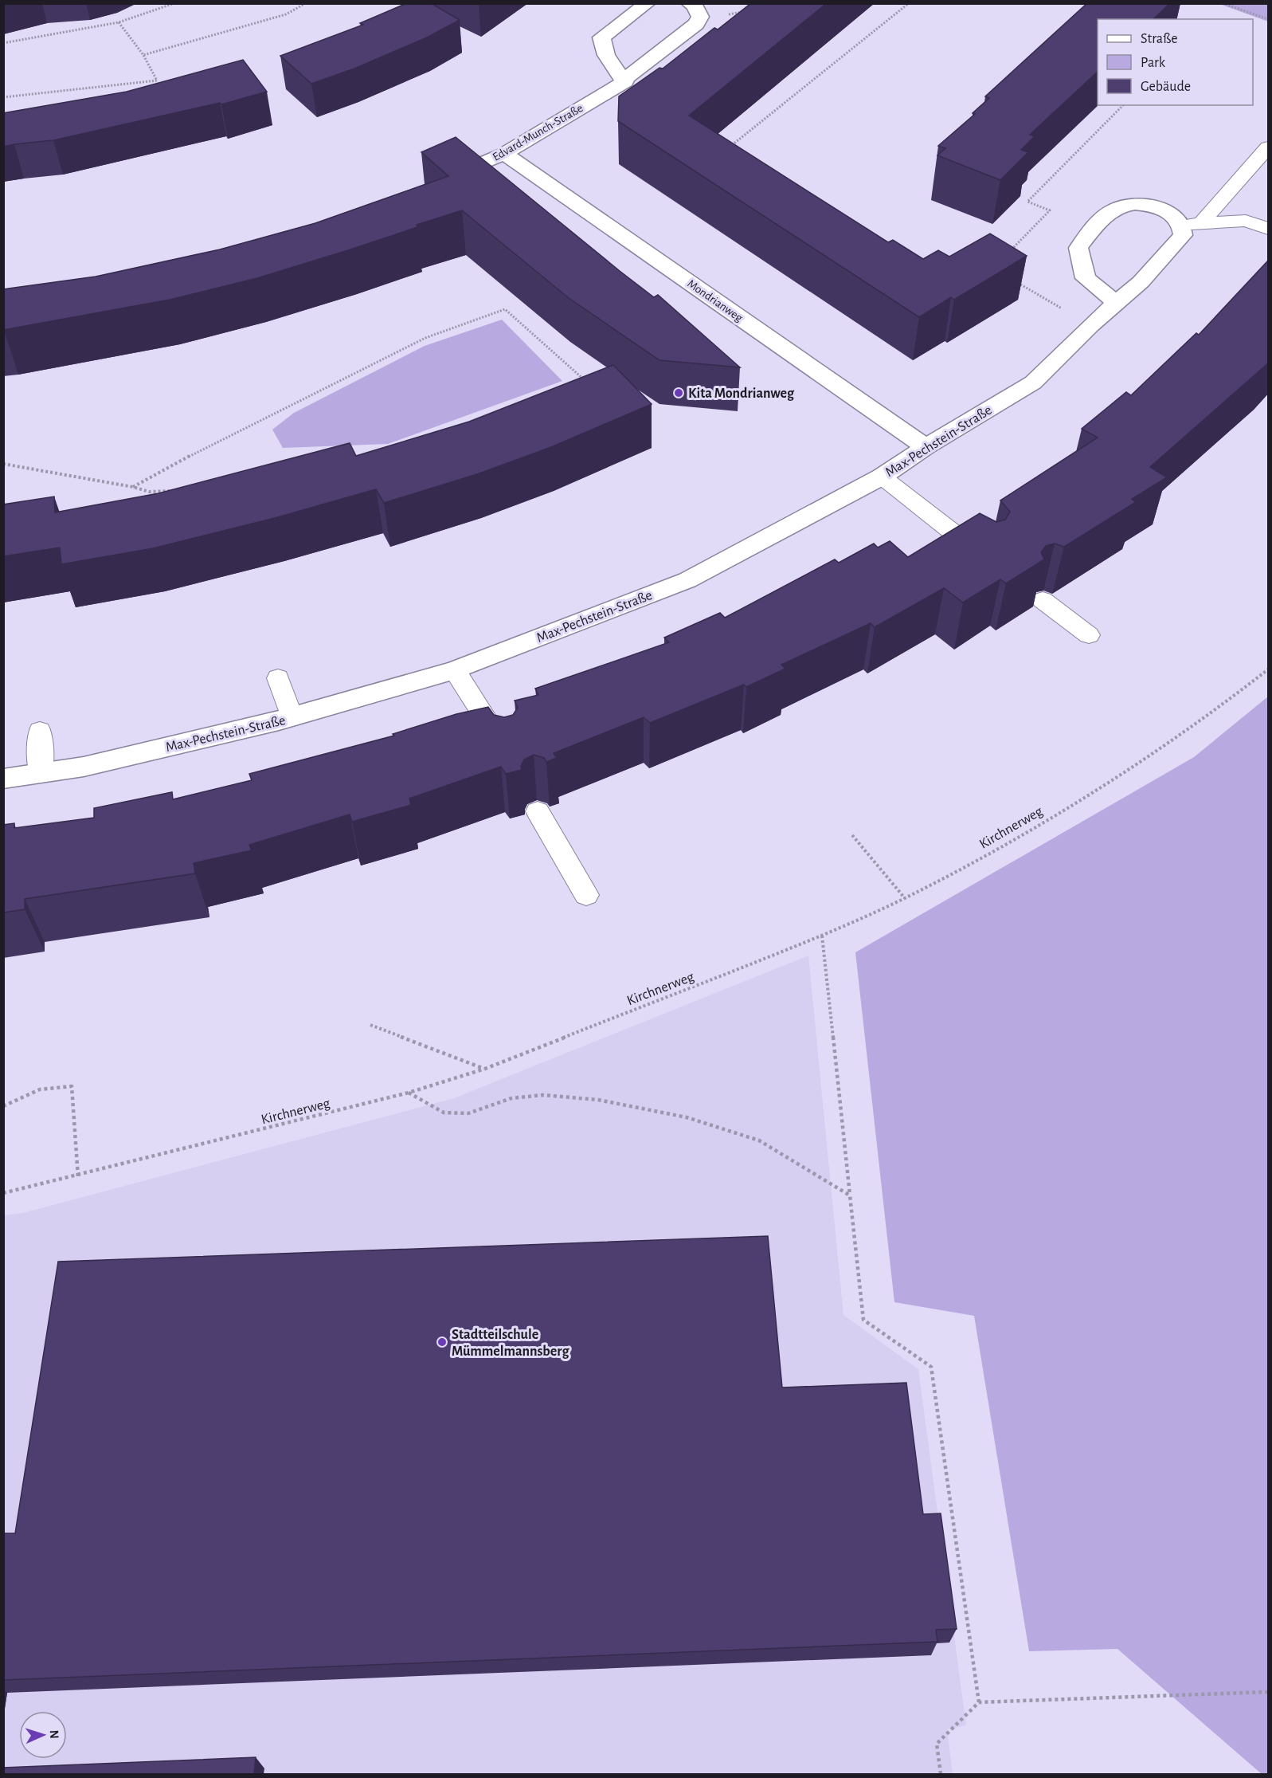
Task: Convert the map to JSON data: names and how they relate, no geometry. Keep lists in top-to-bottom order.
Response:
{
  "streets": {
    "street": ["Edvard-Munch-Straße", "Mondrianweg", "Max-Pechstein-Straße"],
    "path": ["Kirchnerweg"]
  },
  "crossings": [
    ["Edvard-Munch-Straße", "Mondrianweg"],
    ["Mondrianweg", "Max-Pechstein-Straße"]
  ],
  "places": ["Kita Mondrianweg", "Stadtteilschule Mümmelmannsberg"],
  "legend": ["Straße", "Park", "Gebäude"],
  "north": "right"
}
